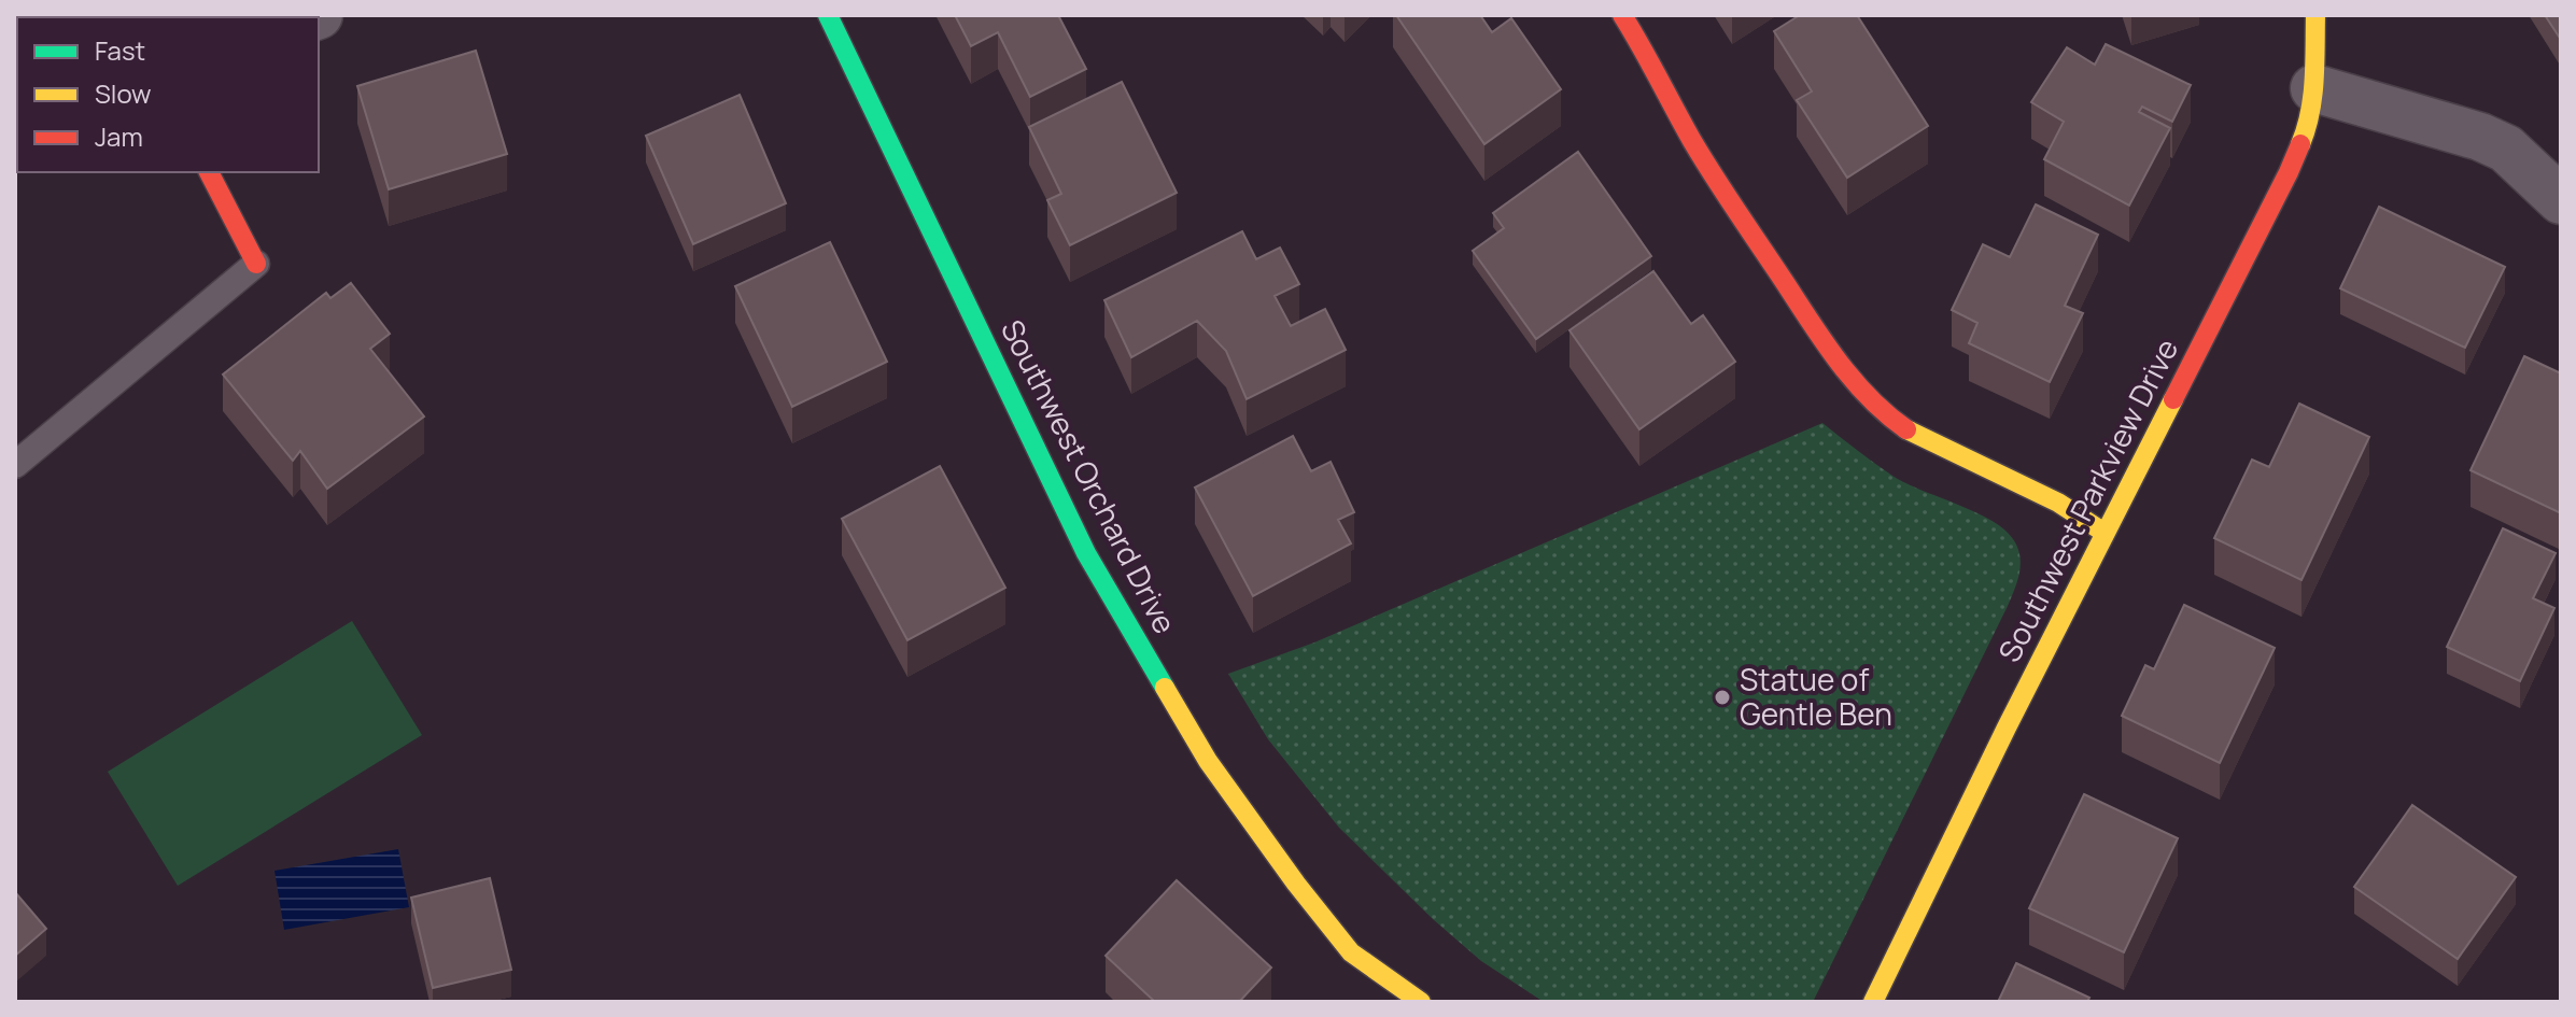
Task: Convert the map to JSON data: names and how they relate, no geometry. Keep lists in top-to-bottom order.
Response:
{
  "streets": {
    "street": ["Southwest Orchard Drive", "Southwest Parkview Drive"]
  },
  "places": ["Statue of Gentle Ben"],
  "legend": ["Fast", "Slow", "Jam"]
}
